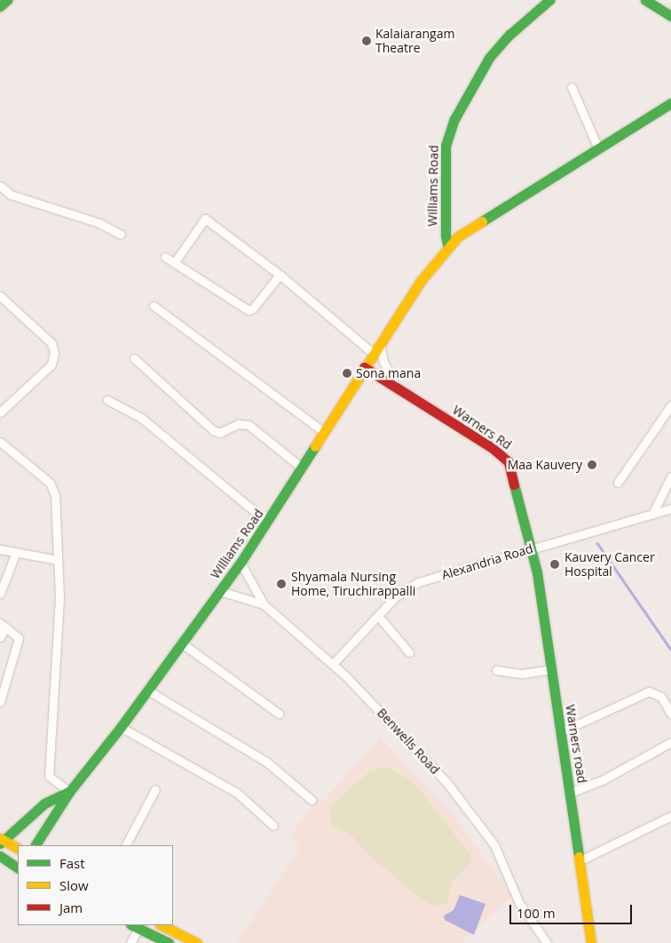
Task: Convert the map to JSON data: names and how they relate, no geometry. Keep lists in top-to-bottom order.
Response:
{
  "streets": {
    "street": [
      "Williams Road",
      "Warners Rd",
      "Alexandria Road",
      "Benwells Road",
      "Warners road"
    ]
  },
  "crossings": [
    ["Williams Road", "Warners Rd"],
    ["Williams Road", "Benwells Road"],
    ["Warners Rd", "Alexandria Road"],
    ["Warners Rd", "Warners road"],
    ["Alexandria Road", "Benwells Road"],
    ["Alexandria Road", "Warners road"]
  ],
  "places": [
    "Kalaiarangam Theatre",
    "Sona mana",
    "Maa Kauvery",
    "Kauvery Cancer Hospital",
    "Shyamala Nursing Home, Tiruchirappalli"
  ],
  "legend": ["Fast", "Slow", "Jam"],
  "scale_bar": "100 m"
}
